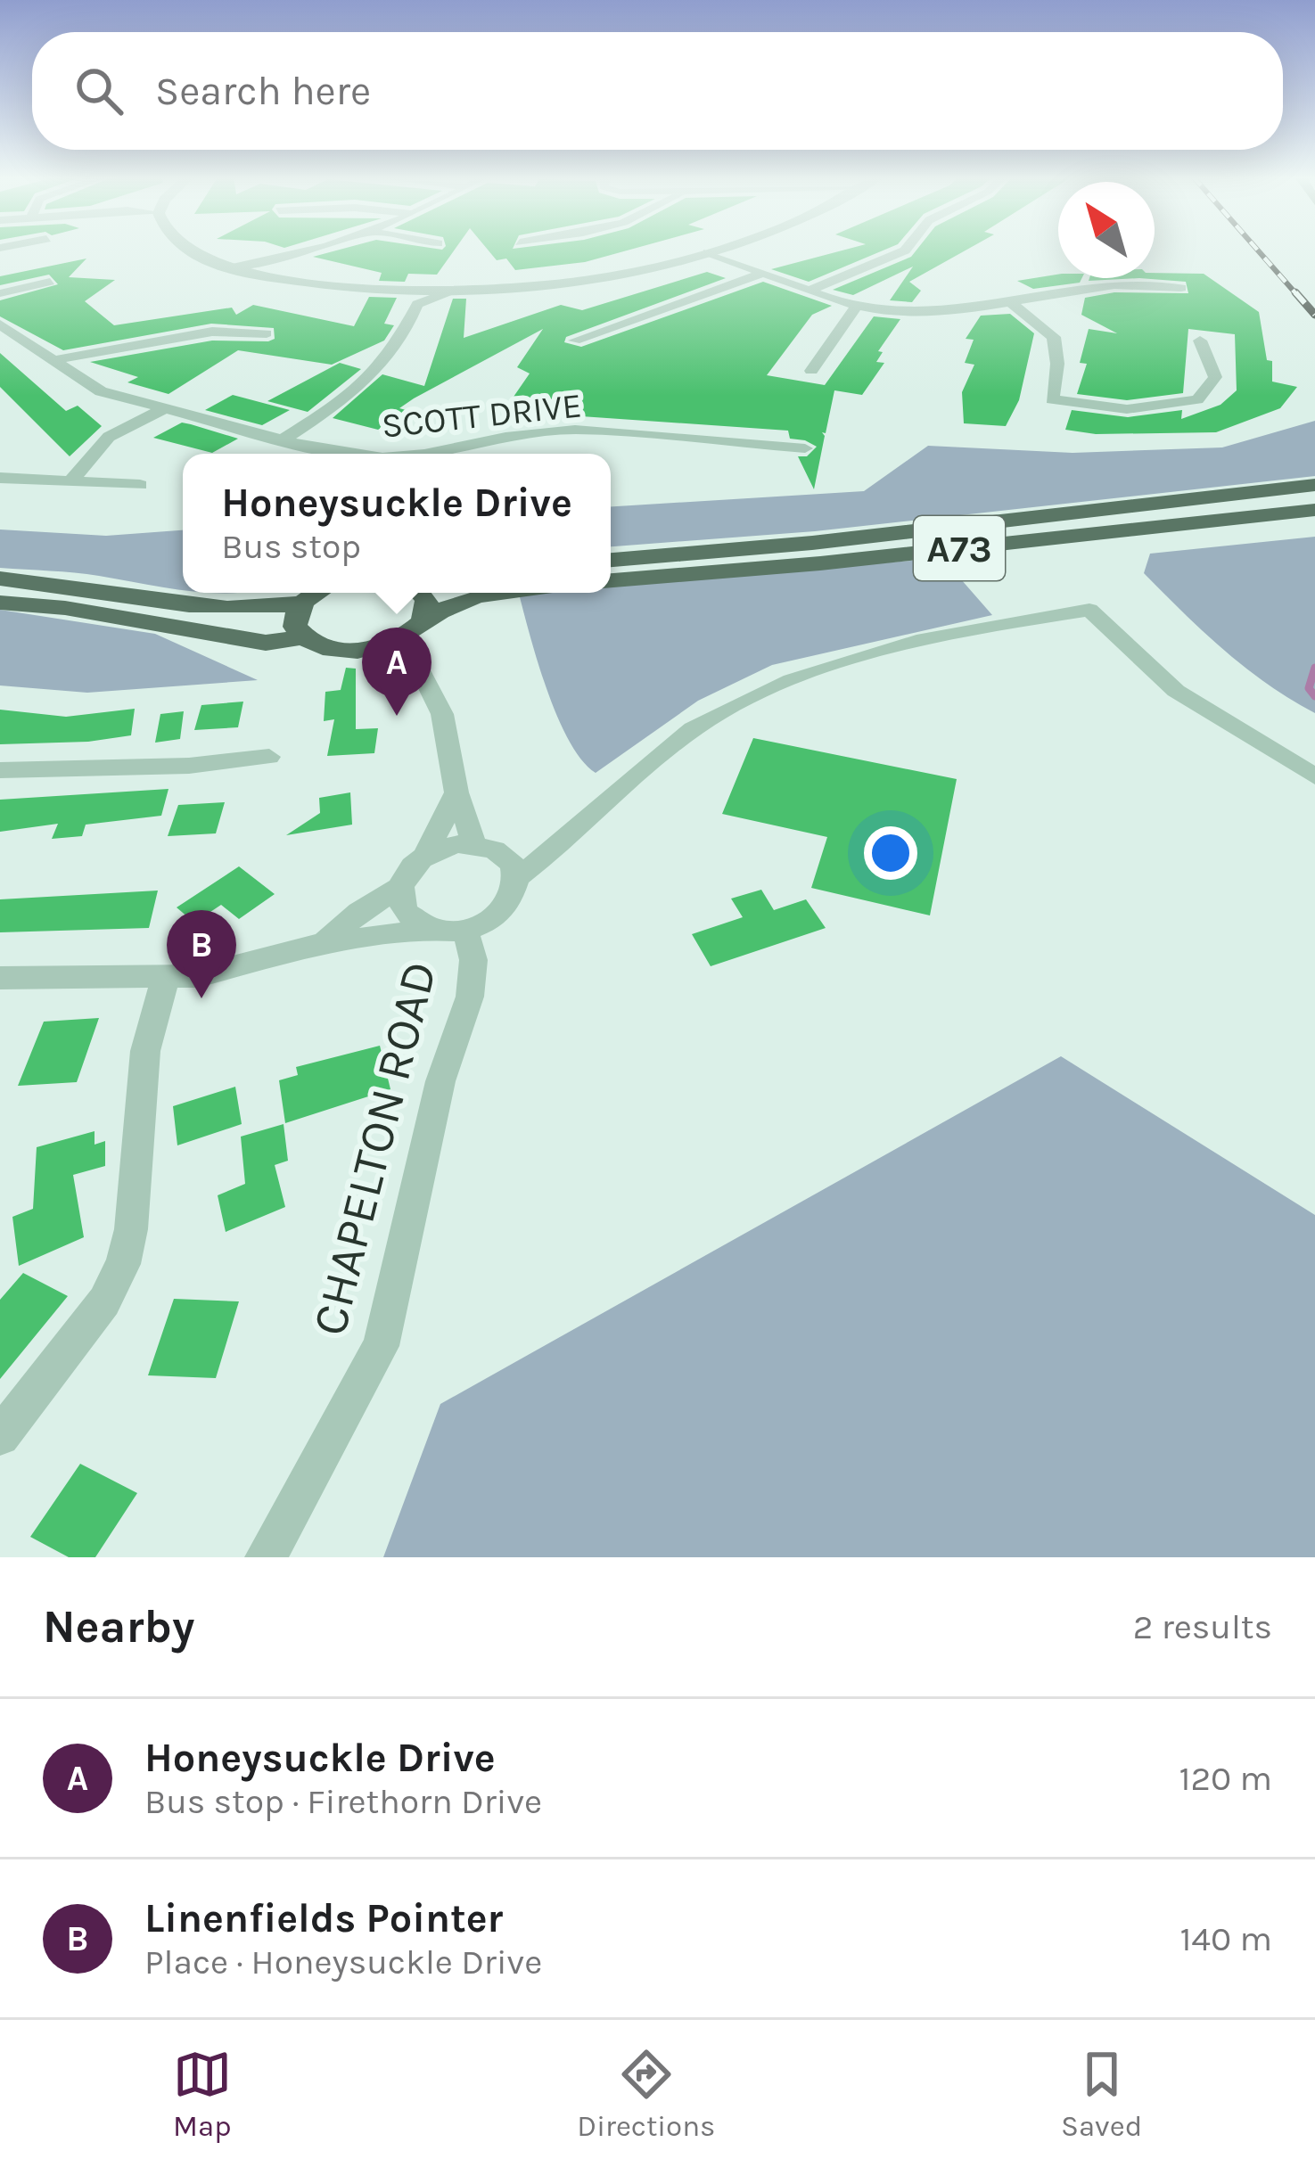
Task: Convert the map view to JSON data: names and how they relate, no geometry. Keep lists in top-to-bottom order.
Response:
{
  "streets": {
    "main road": ["A73"],
    "street": ["SCOTT DRIVE", "CHAPELTON ROAD"]
  },
  "north": "top left",
  "page": {
    "search": "Search here",
    "popup": ["Honeysuckle Drive", "Bus stop"],
    "pins": ["A", "B"],
    "heading": ["Nearby", "2 results"],
    "list": [
      {
        "mark": "A",
        "name": "Honeysuckle Drive",
        "note": "Bus stop · Firethorn Drive",
        "value": "120 m"
      },
      {
        "mark": "B",
        "name": "Linenfields Pointer",
        "note": "Place · Honeysuckle Drive",
        "value": "140 m"
      }
    ],
    "nav": ["Map", "Directions", "Saved"]
  }
}
